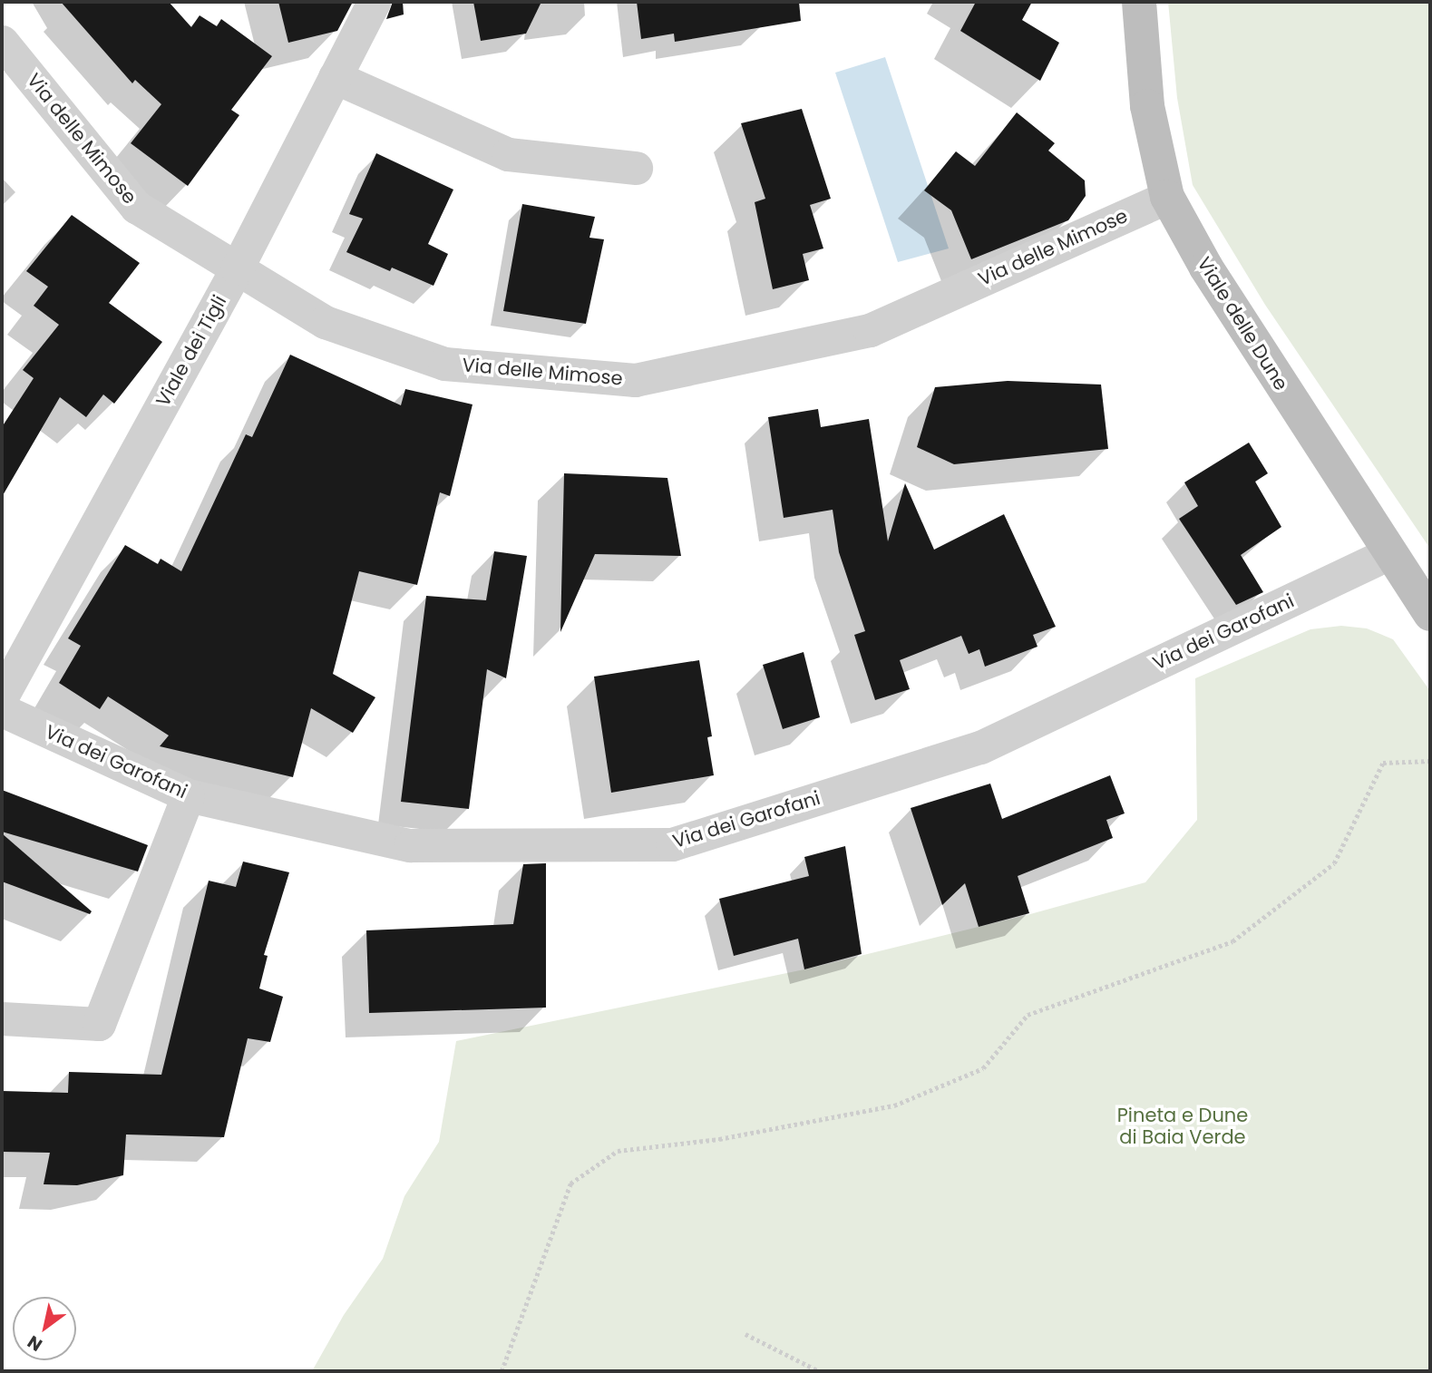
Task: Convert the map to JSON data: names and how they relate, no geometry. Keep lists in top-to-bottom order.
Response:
{
  "streets": {
    "street": [
      "Via delle Mimose",
      "Viale delle Dune",
      "Viale dei Tigli",
      "Via dei Garofani"
    ]
  },
  "crossings": [
    ["Via delle Mimose", "Viale delle Dune"],
    ["Via delle Mimose", "Viale dei Tigli"],
    ["Viale delle Dune", "Via dei Garofani"]
  ],
  "parks": ["Pineta e Dune di Baia Verde"],
  "north": "bottom left"
}
